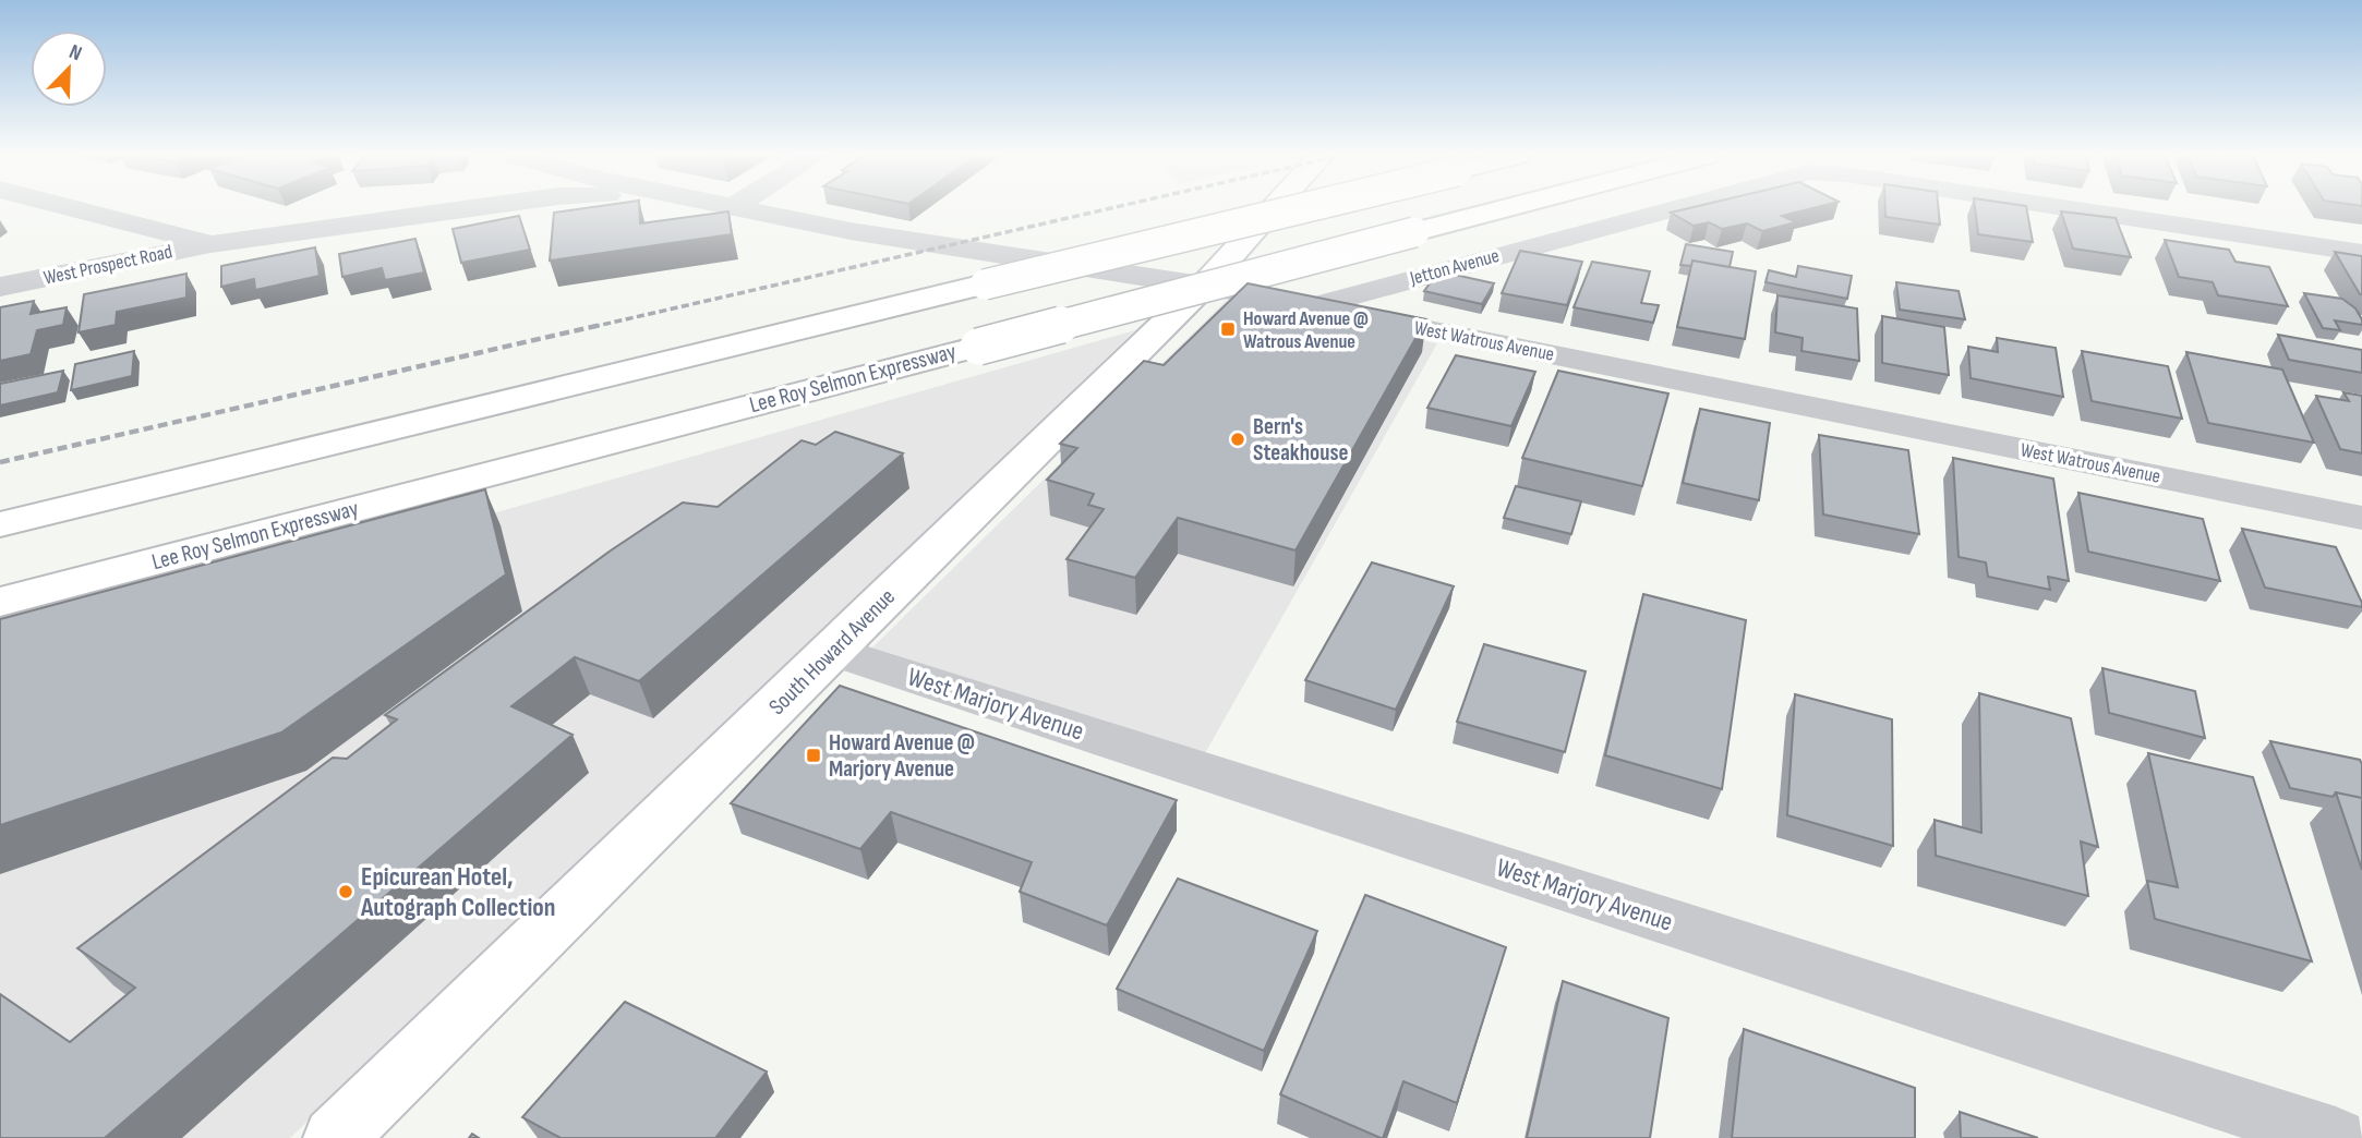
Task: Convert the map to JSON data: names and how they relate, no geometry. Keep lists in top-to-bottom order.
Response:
{
  "streets": {
    "main road": ["Lee Roy Selmon Expressway", "South Howard Avenue"],
    "street": [
      "West Prospect Road",
      "Jetton Avenue",
      "West Watrous Avenue",
      "West Marjory Avenue"
    ]
  },
  "crossings": [
    ["Jetton Avenue", "West Watrous Avenue"],
    ["West Watrous Avenue", "South Howard Avenue"],
    ["South Howard Avenue", "West Marjory Avenue"]
  ],
  "places": {
    "transit": ["Howard Avenue @ Watrous Avenue", "Howard Avenue @ Marjory Avenue"],
    "other": ["Bern's Steakhouse", "Epicurean Hotel, Autograph Collection"]
  },
  "north": "top right"
}
